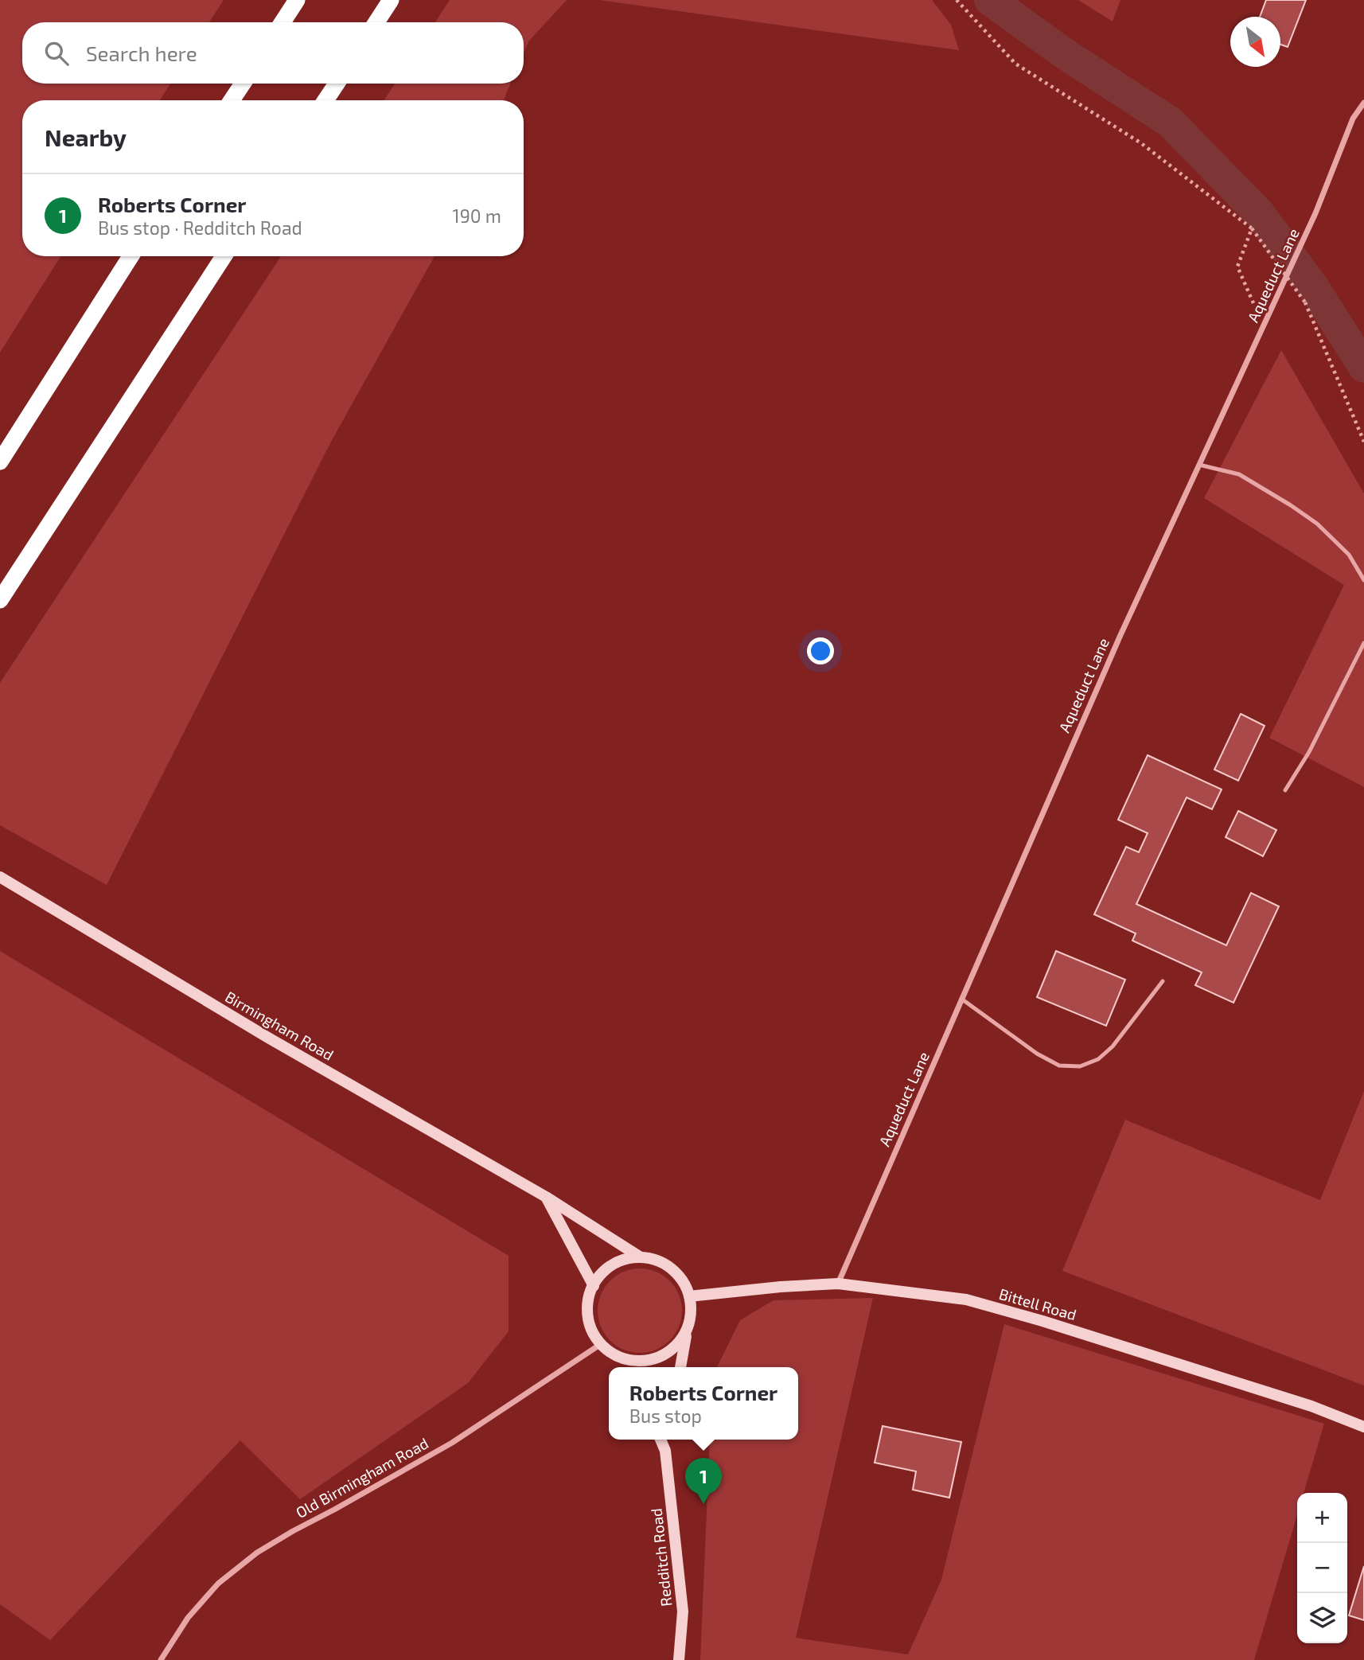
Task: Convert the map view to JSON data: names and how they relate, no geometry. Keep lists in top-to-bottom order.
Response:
{
  "streets": {
    "main road": ["Birmingham Road", "Bittell Road", "Redditch Road"],
    "street": ["Aqueduct Lane", "Old Birmingham Road"]
  },
  "crossings": [
    ["Aqueduct Lane", "Bittell Road"],
    ["Birmingham Road", "Bittell Road"],
    ["Birmingham Road", "Old Birmingham Road"],
    ["Bittell Road", "Old Birmingham Road"]
  ],
  "north": "bottom right",
  "page": {
    "search": "Search here",
    "heading": "Nearby",
    "list": [
      {
        "mark": "1",
        "name": "Roberts Corner",
        "note": "Bus stop · Redditch Road",
        "value": "190 m"
      }
    ],
    "popup": ["Roberts Corner", "Bus stop"],
    "pins": "1",
    "map_buttons": ["+", "−"]
  }
}
